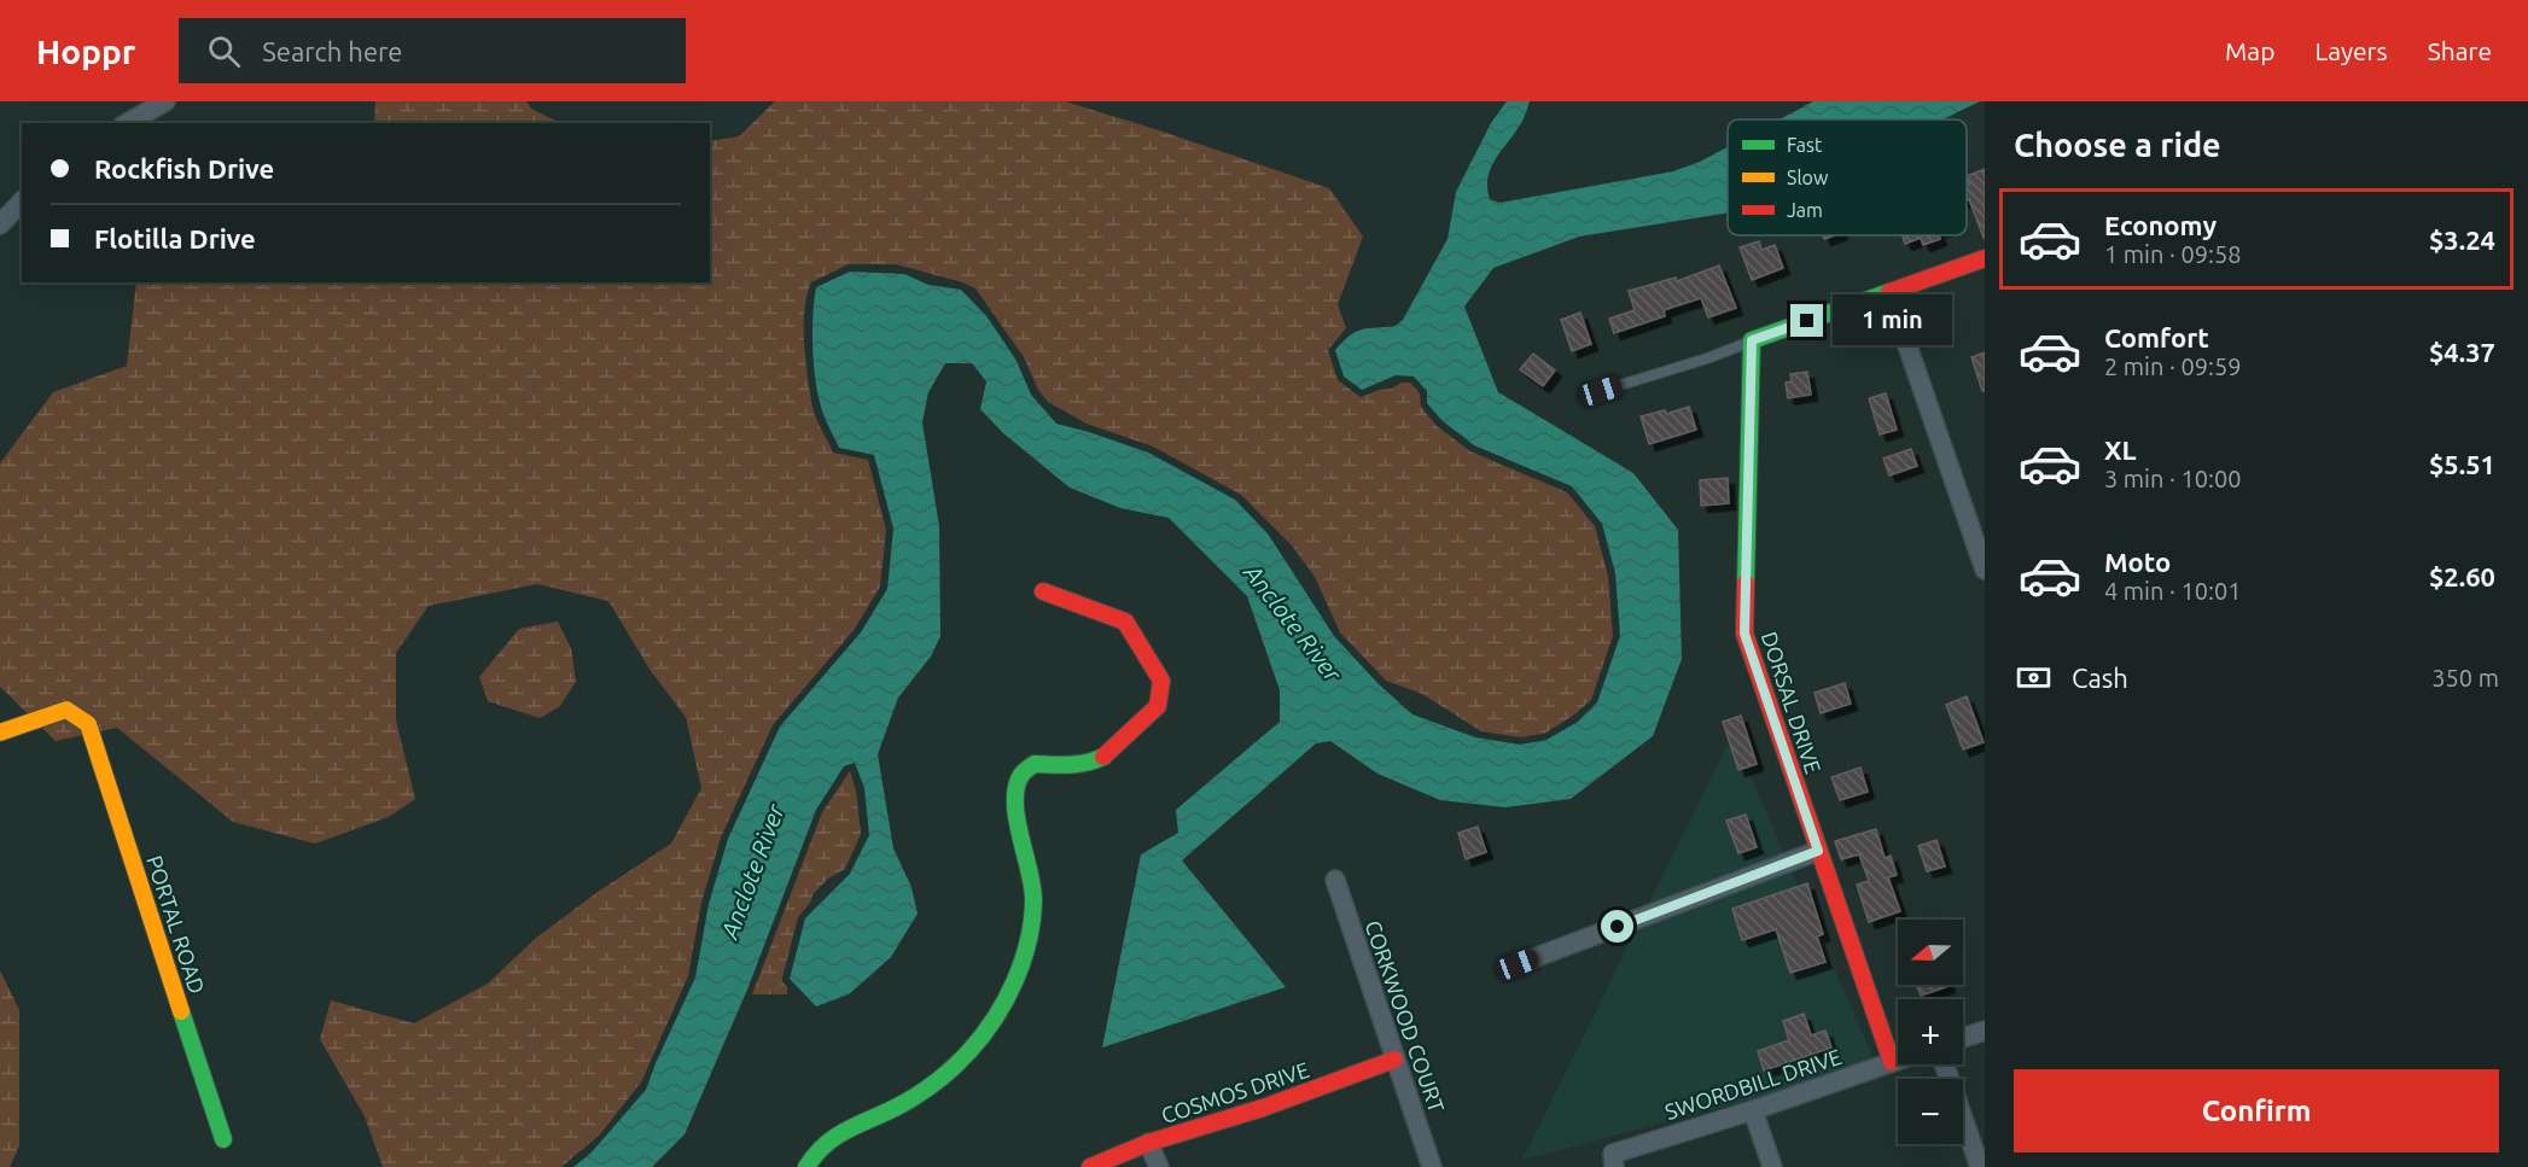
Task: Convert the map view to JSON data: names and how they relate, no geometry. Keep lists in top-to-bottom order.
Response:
{
  "streets": {
    "street": [
      "DORSAL DRIVE",
      "PORTAL ROAD",
      "CORKWOOD COURT",
      "SWORDBILL DRIVE",
      "COSMOS DRIVE"
    ]
  },
  "crossings": [
    ["DORSAL DRIVE", "SWORDBILL DRIVE"],
    ["CORKWOOD COURT", "COSMOS DRIVE"]
  ],
  "water": ["Anclote River"],
  "legend": ["Fast", "Slow", "Jam"],
  "north": "left",
  "page": {
    "header": "Hoppr",
    "search": "Search here",
    "nav": ["Map", "Layers", "Share"],
    "heading": "Choose a ride",
    "banner": ["Rockfish Drive", "Flotilla Drive"],
    "list": [
      {
        "name": "Economy",
        "note": "1 min · 09:58",
        "value": "$3.24"
      },
      {
        "name": "Comfort",
        "note": "2 min · 09:59",
        "value": "$4.37"
      },
      {
        "name": "XL",
        "note": "3 min · 10:00",
        "value": "$5.51"
      },
      {
        "name": "Moto",
        "note": "4 min · 10:01",
        "value": "$2.60"
      }
    ],
    "bubble": "1 min",
    "pay": ["Cash", "350 m"],
    "map_buttons": ["+", "−"],
    "buttons": "Confirm"
  }
}
